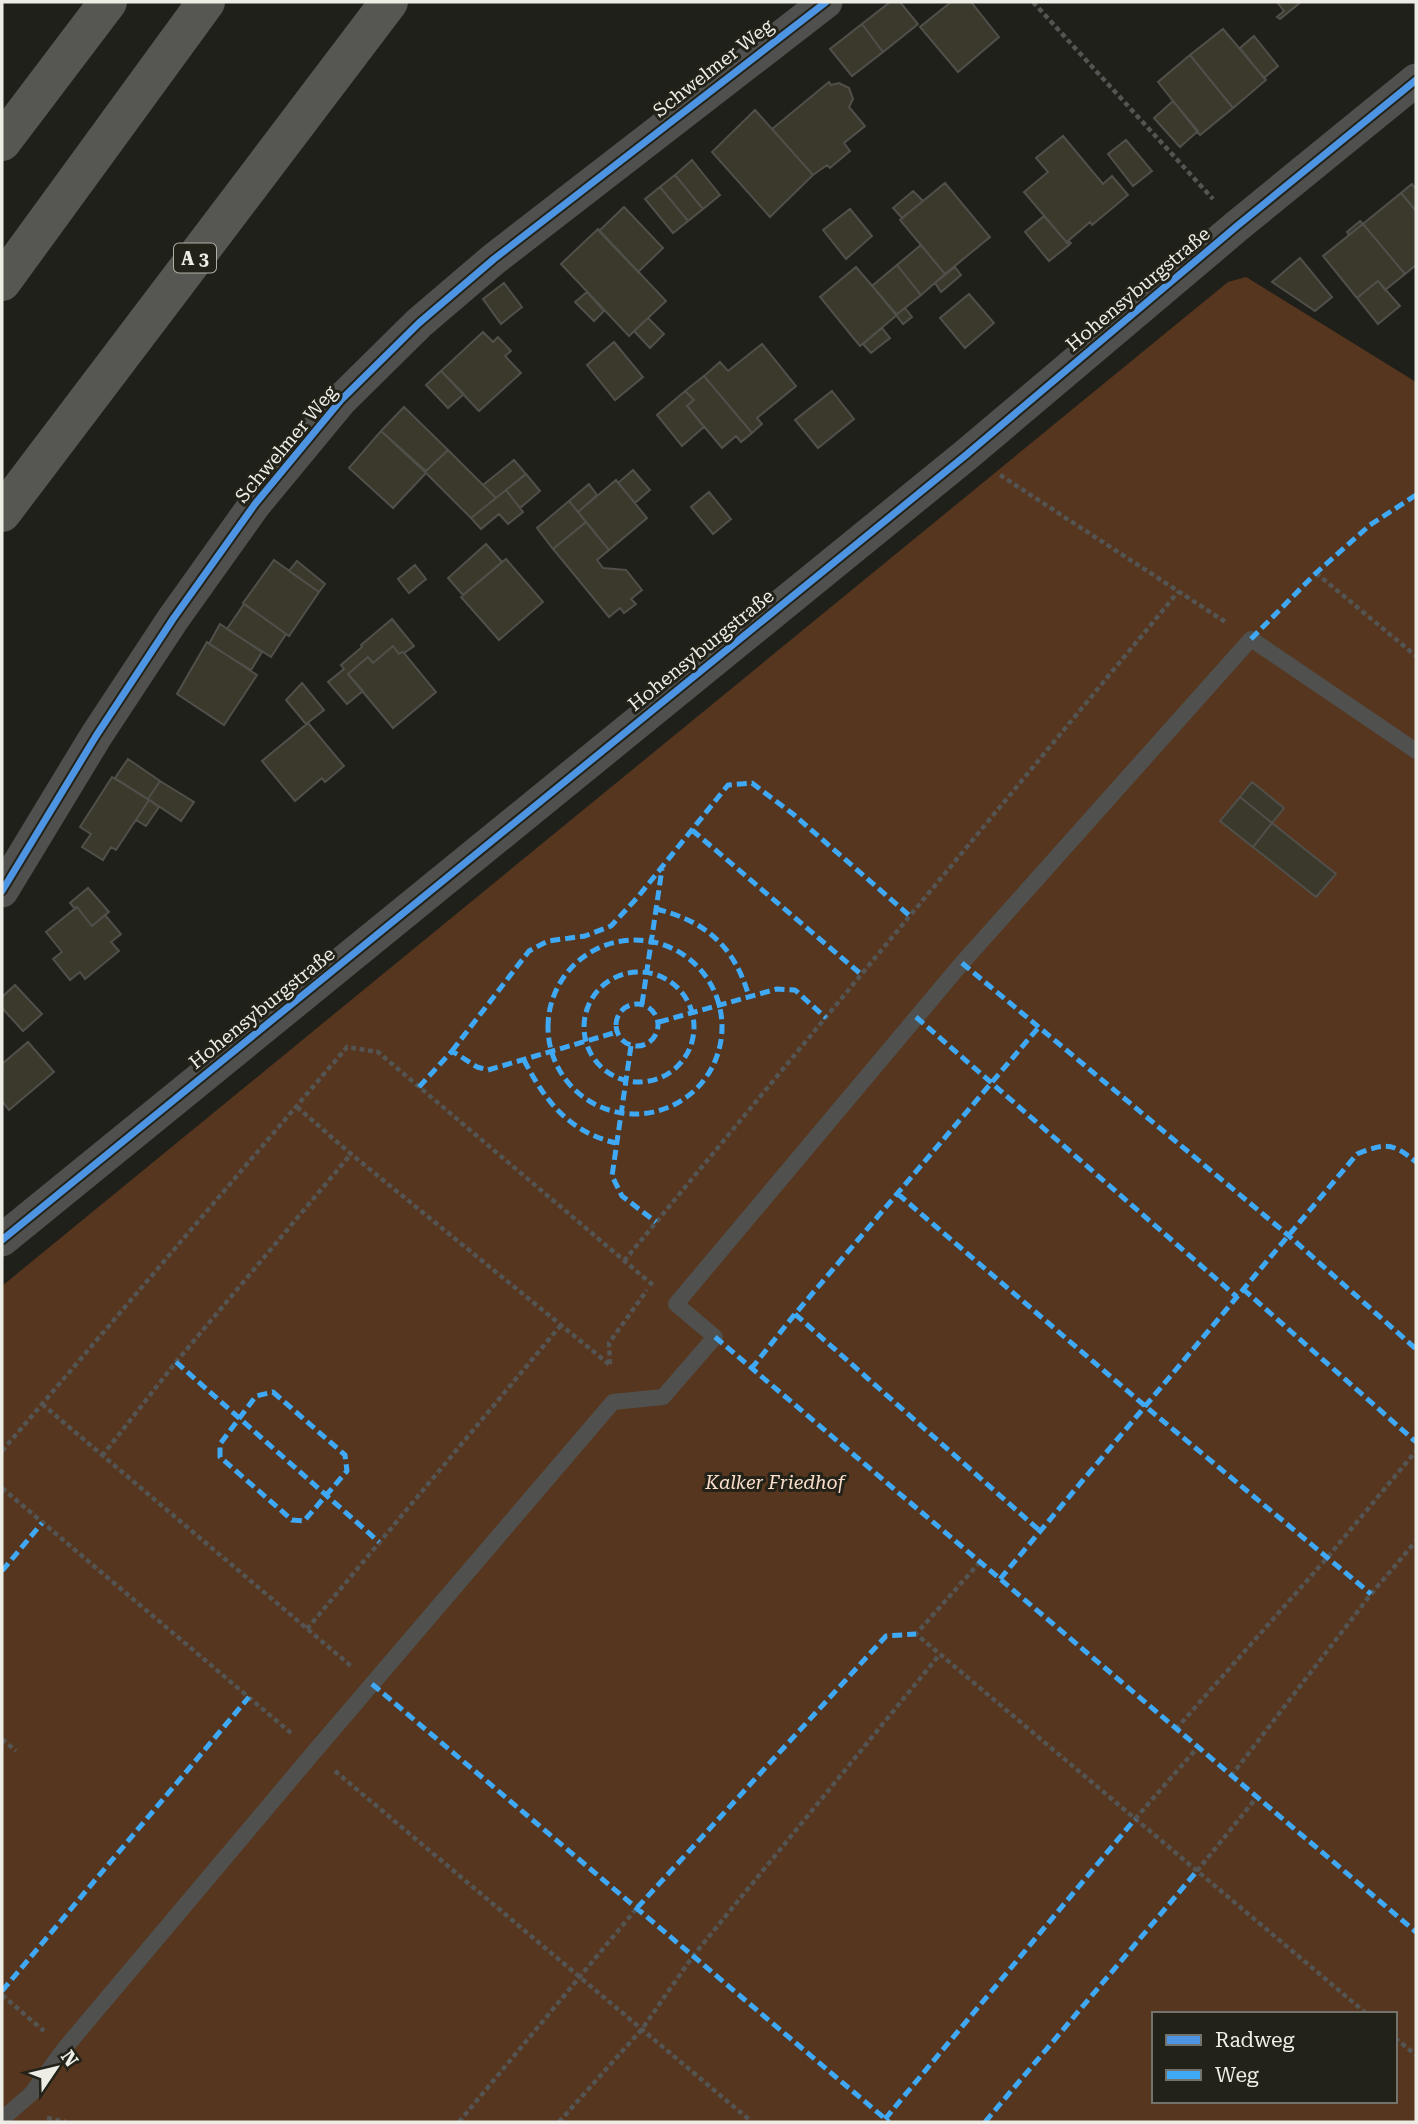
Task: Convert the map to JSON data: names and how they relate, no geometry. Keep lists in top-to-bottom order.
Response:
{
  "streets": {
    "highway": ["A 3"],
    "street": ["Schwelmer Weg", "Hohensyburgstraße"]
  },
  "parks": ["Kalker Friedhof"],
  "legend": ["Radweg", "Weg"],
  "north": "top right"
}
